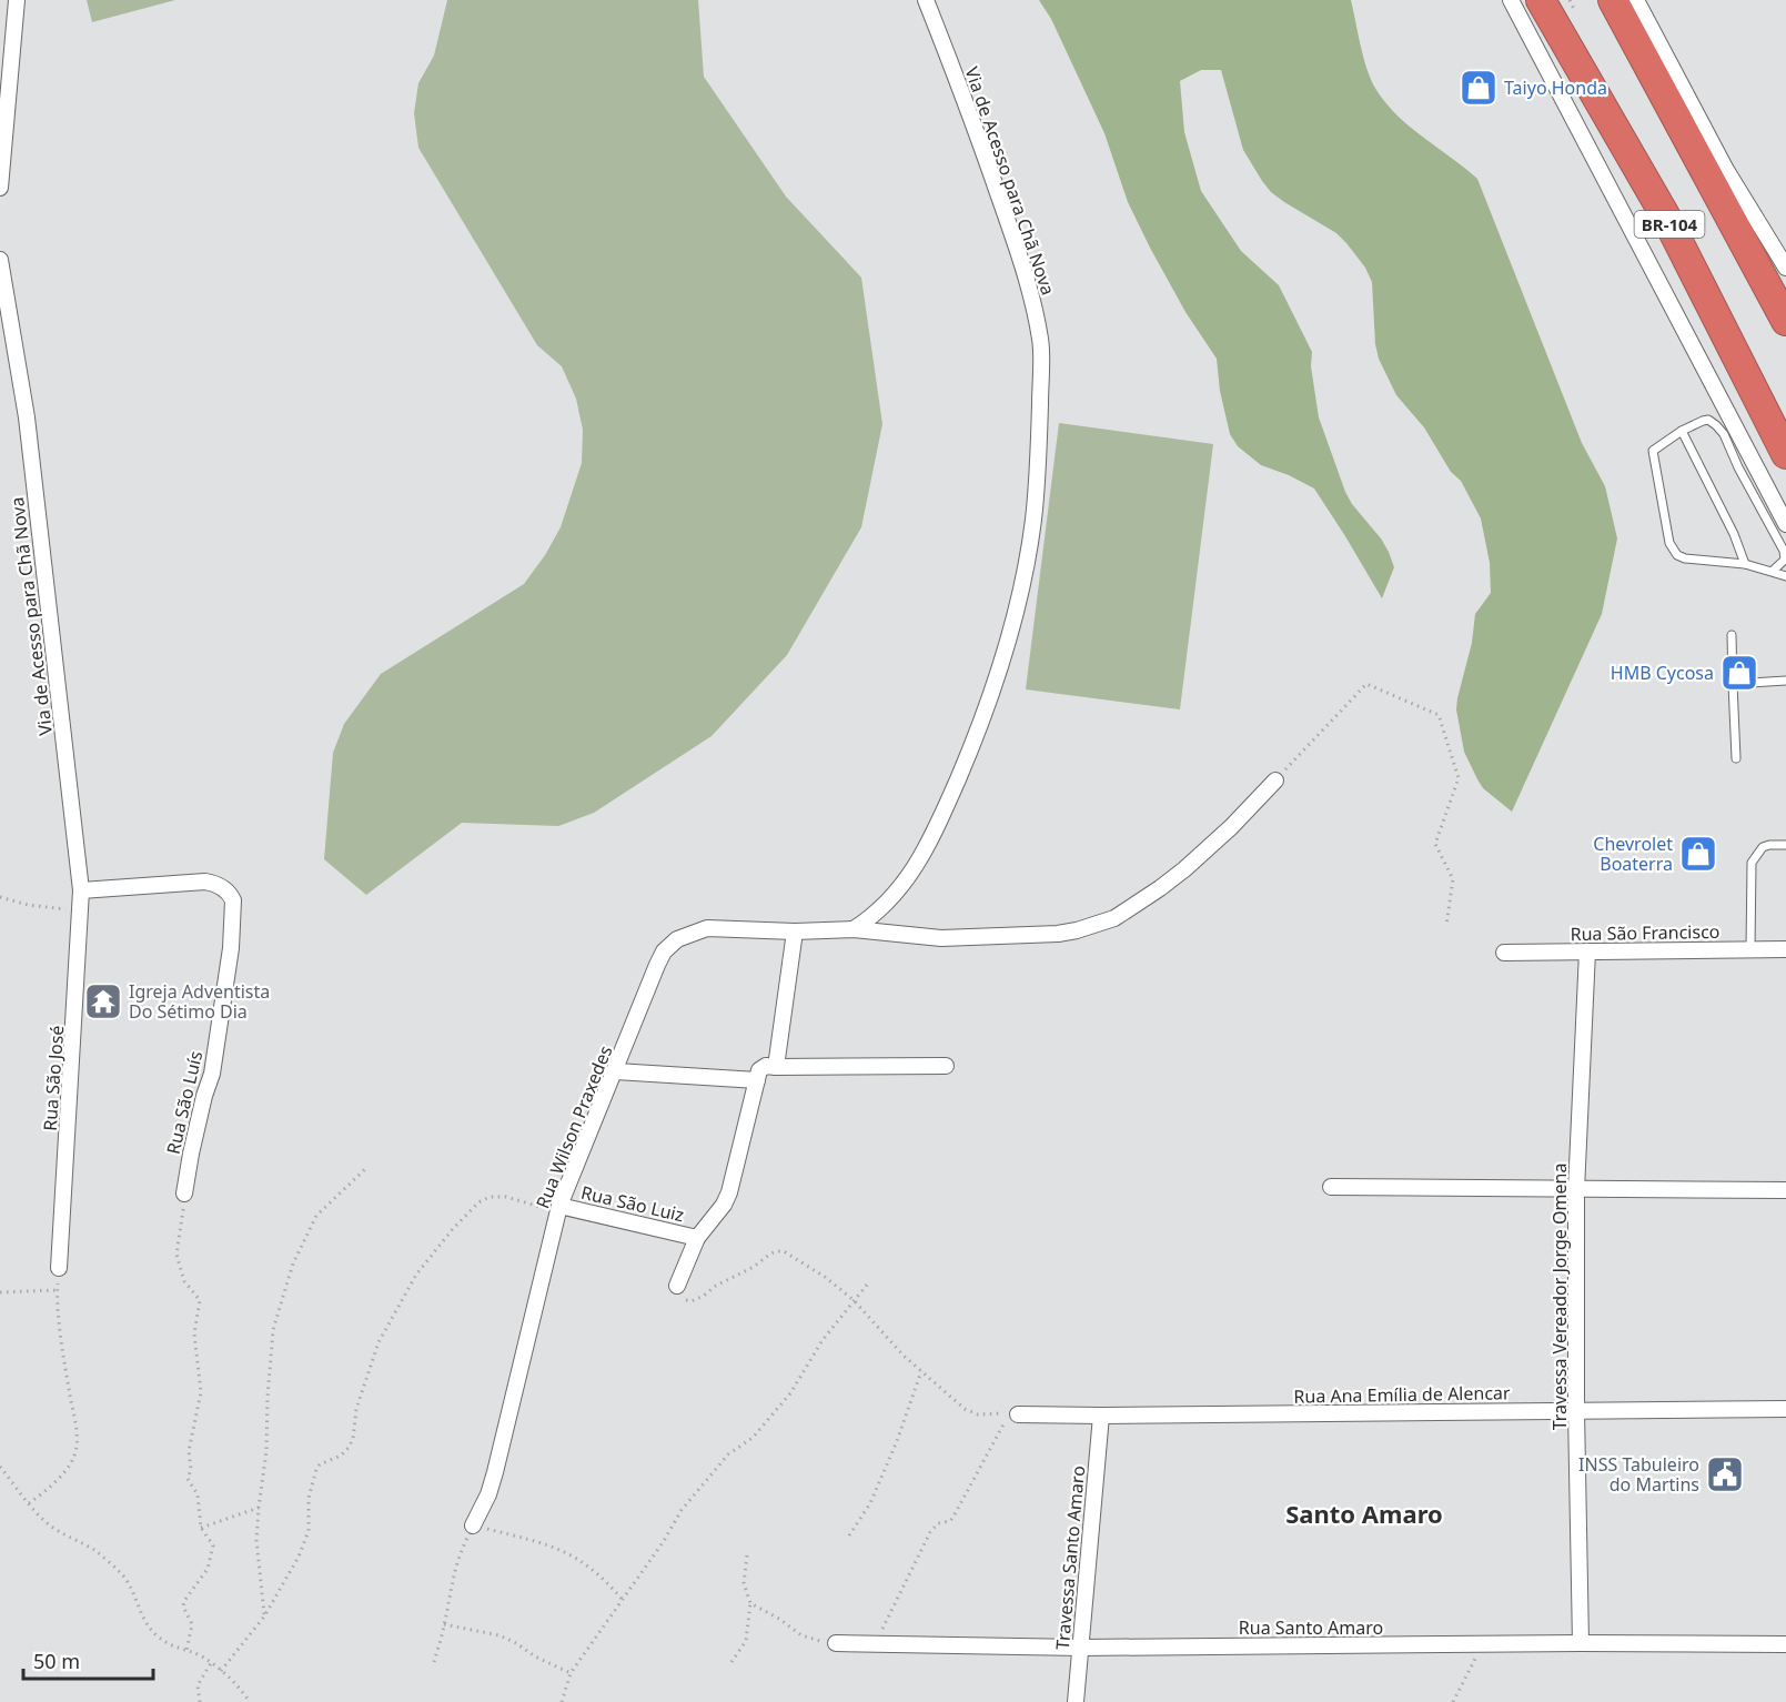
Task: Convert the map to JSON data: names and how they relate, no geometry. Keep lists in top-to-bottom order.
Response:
{
  "streets": {
    "highway": ["BR-104"],
    "street": [
      "Via de Acesso para Chã Nova",
      "Rua São Francisco",
      "Rua São José",
      "Rua São Luís",
      "Rua Wilson Praxedes",
      "Rua São Luiz",
      "Travessa Vereador Jorge Omena",
      "Rua Ana Emília de Alencar",
      "Travessa Santo Amaro",
      "Rua Santo Amaro"
    ]
  },
  "crossings": [
    ["Via de Acesso para Chã Nova", "Rua São José"],
    ["Via de Acesso para Chã Nova", "Rua São Luís"],
    ["Via de Acesso para Chã Nova", "Rua Wilson Praxedes"],
    ["Rua São Francisco", "Travessa Vereador Jorge Omena"],
    ["Rua São José", "Rua São Luís"],
    ["Rua Wilson Praxedes", "Rua São Luiz"],
    ["Travessa Vereador Jorge Omena", "Rua Ana Emília de Alencar"],
    ["Travessa Vereador Jorge Omena", "Rua Santo Amaro"],
    ["Rua Ana Emília de Alencar", "Travessa Santo Amaro"],
    ["Travessa Santo Amaro", "Rua Santo Amaro"]
  ],
  "districts": ["Santo Amaro"],
  "places": {
    "shop": ["Taiyo Honda", "HMB Cycosa", "Chevrolet Boaterra"],
    "temple": ["Igreja Adventista Do Sétimo Dia"],
    "public building": ["INSS Tabuleiro do Martins"]
  },
  "scale_bar": "50 m"
}
